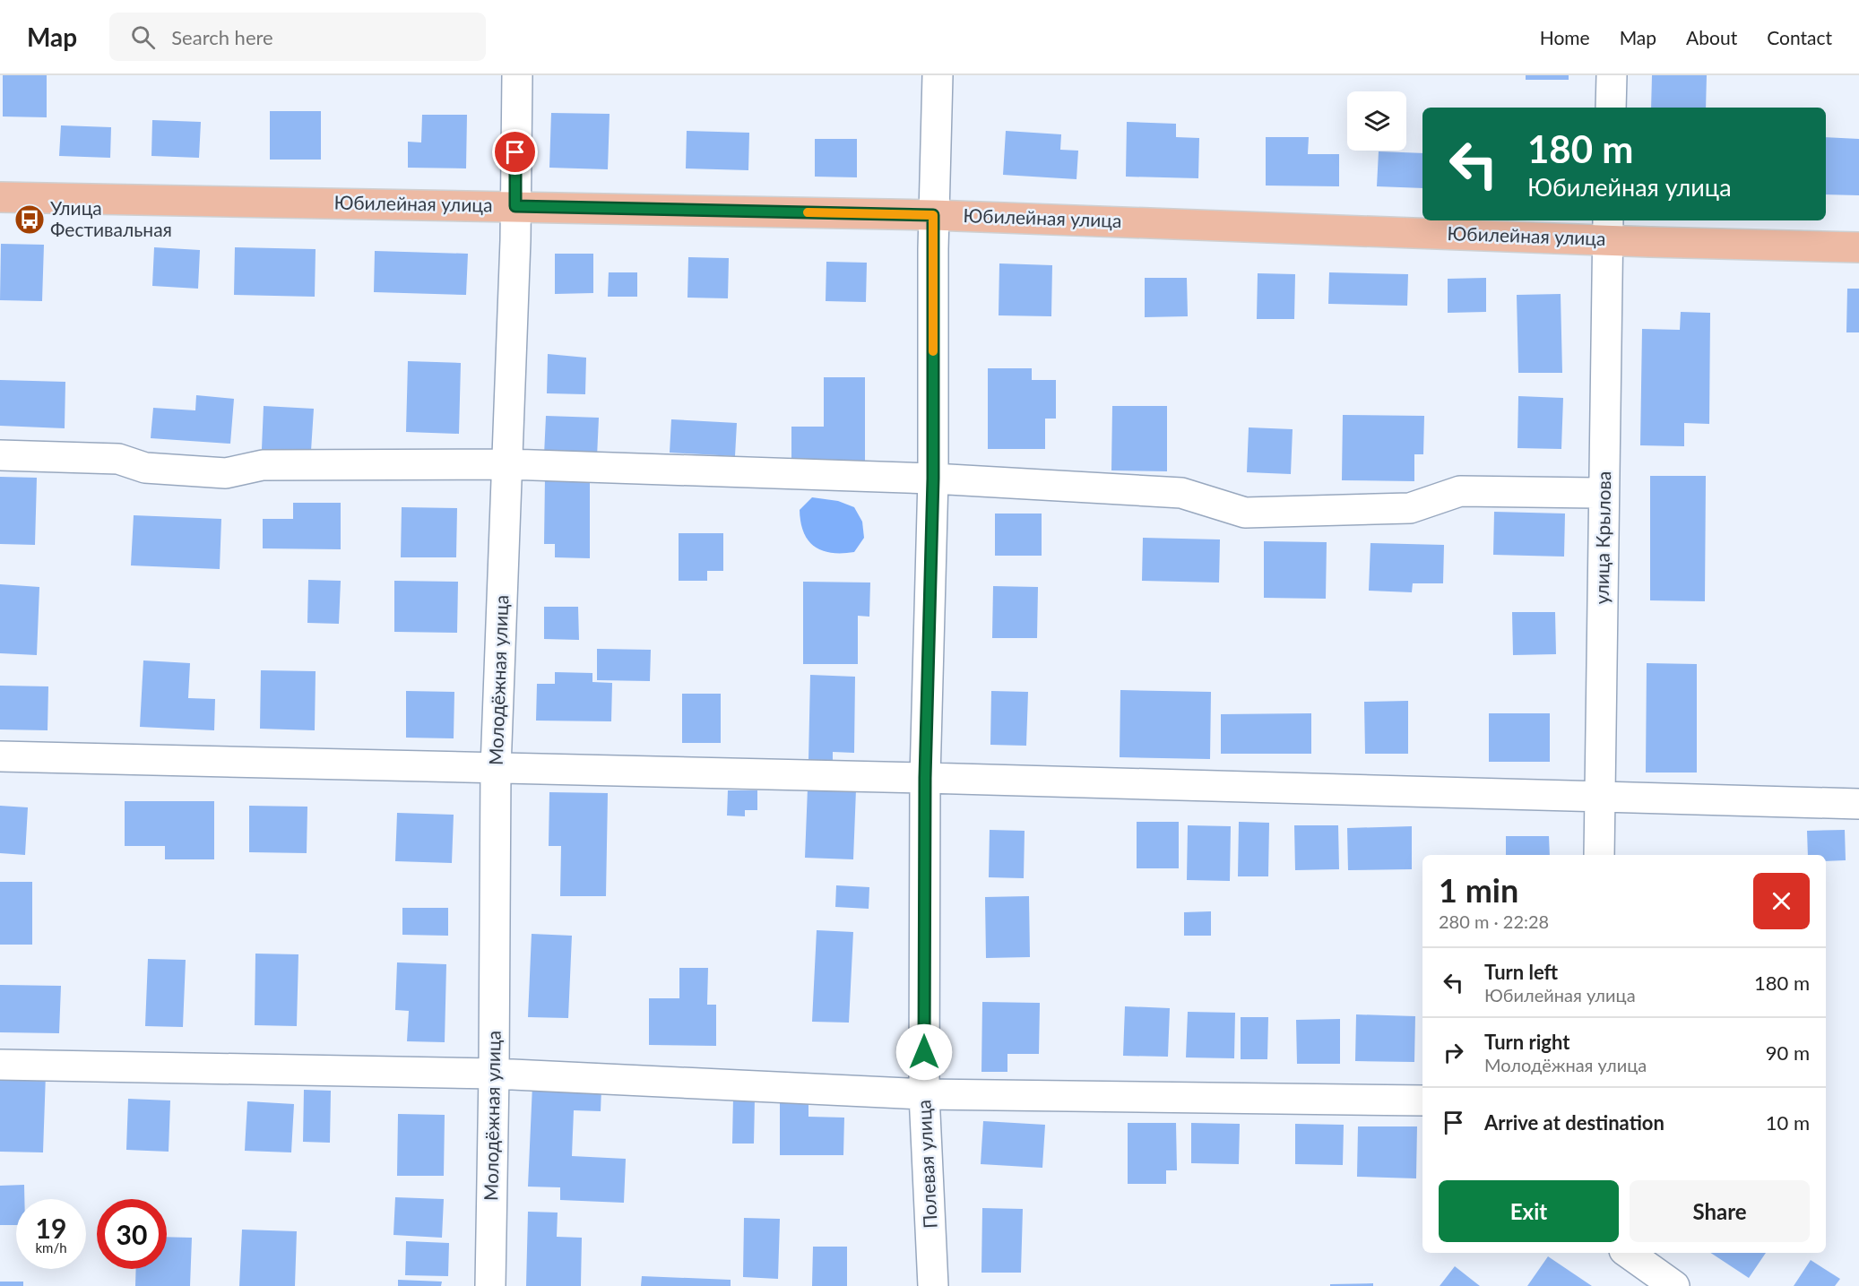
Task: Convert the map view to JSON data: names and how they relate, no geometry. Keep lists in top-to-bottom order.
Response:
{
  "streets": {
    "main road": ["Юбилейная улица"],
    "street": ["улица Крылова", "Молодёжная улица", "Полевая улица"]
  },
  "crossings": [
    ["Юбилейная улица", "улица Крылова"],
    ["Юбилейная улица", "Молодёжная улица"],
    ["Юбилейная улица", "Полевая улица"]
  ],
  "places": {
    "bus stop": ["Улица Фестивальная"]
  },
  "page": {
    "header": "Map",
    "search": "Search here",
    "nav": [
      "Home",
      "Map",
      "About",
      "Contact"
    ],
    "turn": ["180 m", "Юбилейная улица"],
    "heading": ["1 min", "280 m · 22:28"],
    "list": [
      {
        "name": "Turn left",
        "note": "Юбилейная улица",
        "value": "180 m"
      },
      {
        "name": "Turn right",
        "note": "Молодёжная улица",
        "value": "90 m"
      },
      {
        "name": "Arrive at destination",
        "value": "10 m"
      }
    ],
    "buttons": ["Exit", "Share"],
    "speed": "19 km/h",
    "limit": "30"
  }
}
